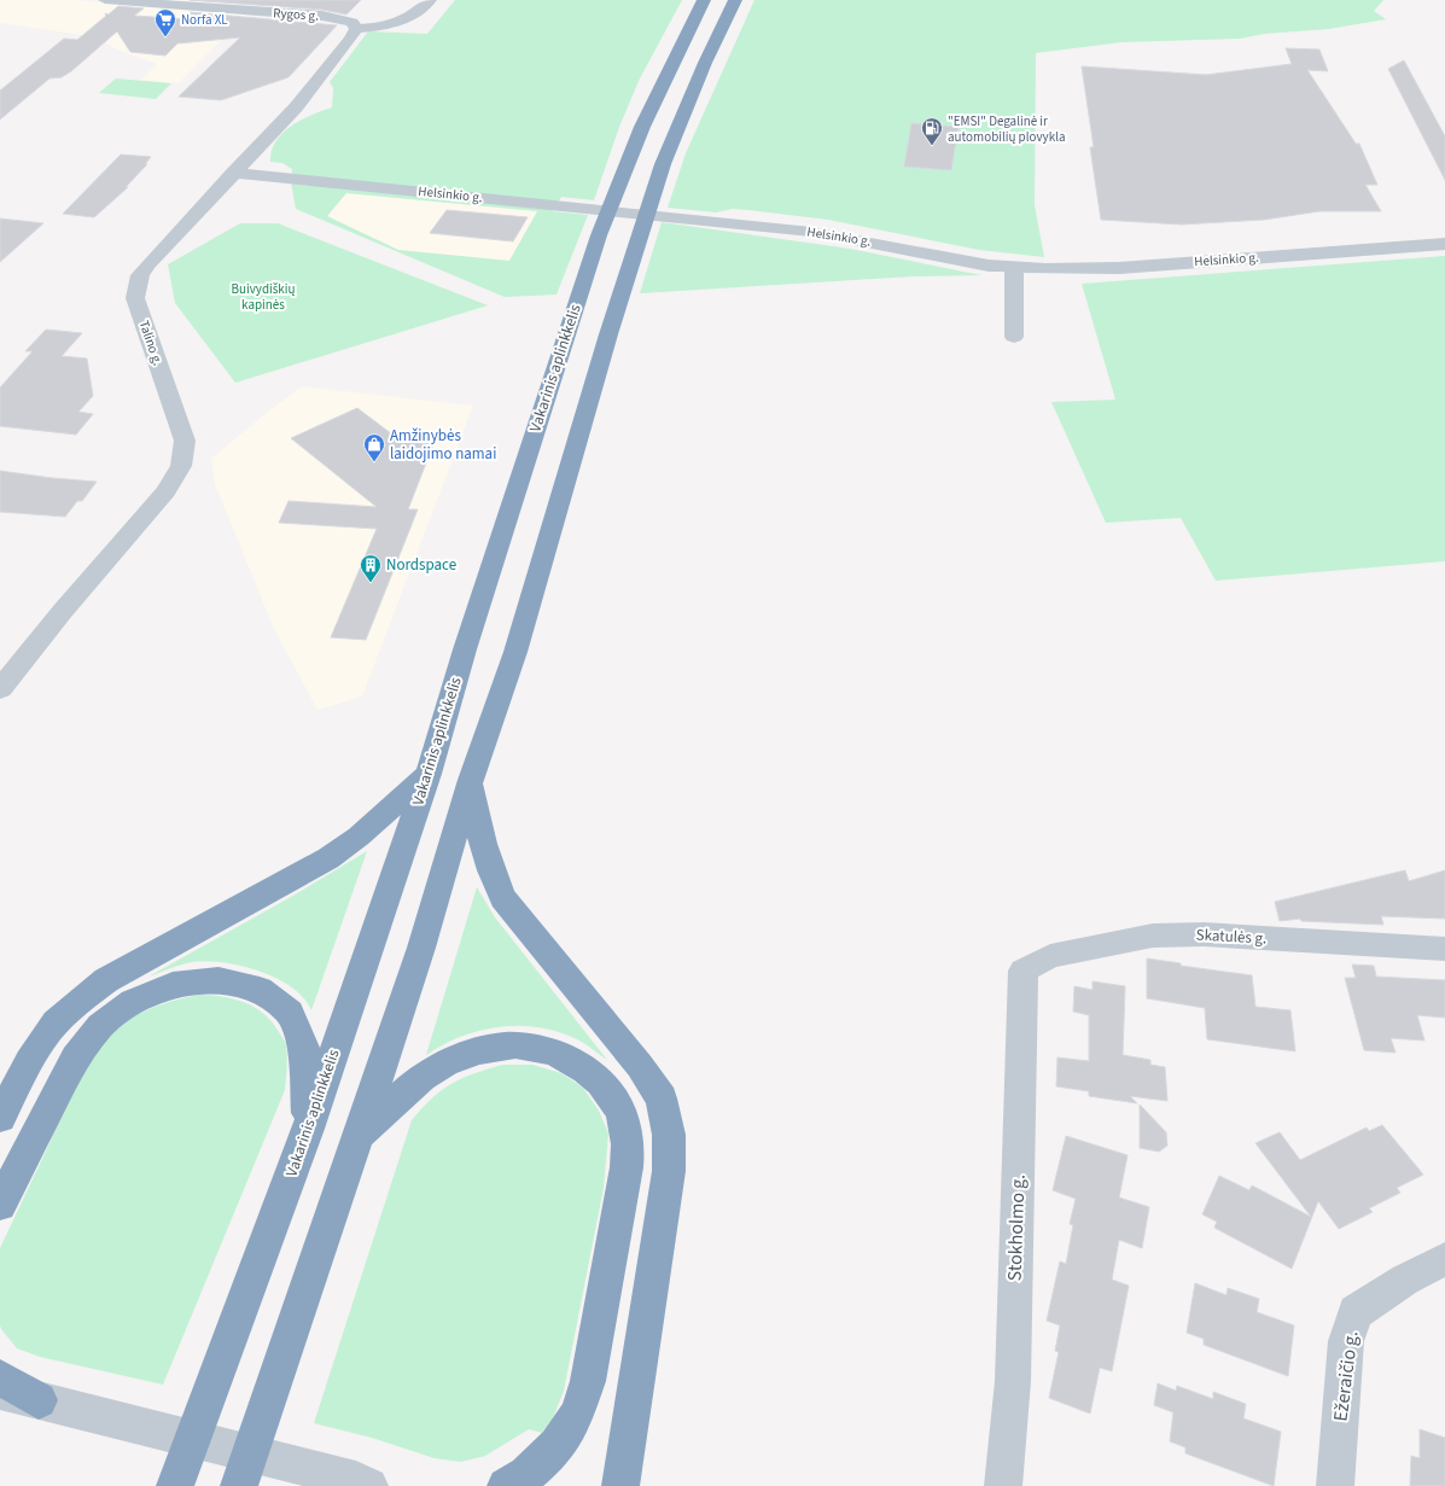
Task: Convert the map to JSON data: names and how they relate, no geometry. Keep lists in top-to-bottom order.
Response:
{
  "streets": {
    "highway": ["Vakarinis aplinkkelis"],
    "street": [
      "Rygos g.",
      "Helsinkio g.",
      "Talino g.",
      "Skatulės g.",
      "Stokholmo g.",
      "Ežeraičio g."
    ]
  },
  "crossings": [
    ["Rygos g.", "Talino g."],
    ["Helsinkio g.", "Talino g."],
    ["Skatulės g.", "Stokholmo g."]
  ],
  "parks": ["Buivydiškių kapinės"],
  "places": {
    "supermarket": ["Norfa XL"],
    "fuel station": ["\"EMSI\" Degalinė ir automobilių plovykla"],
    "shop": ["Amžinybės laidojimo namai"],
    "building": ["Nordspace"]
  }
}
